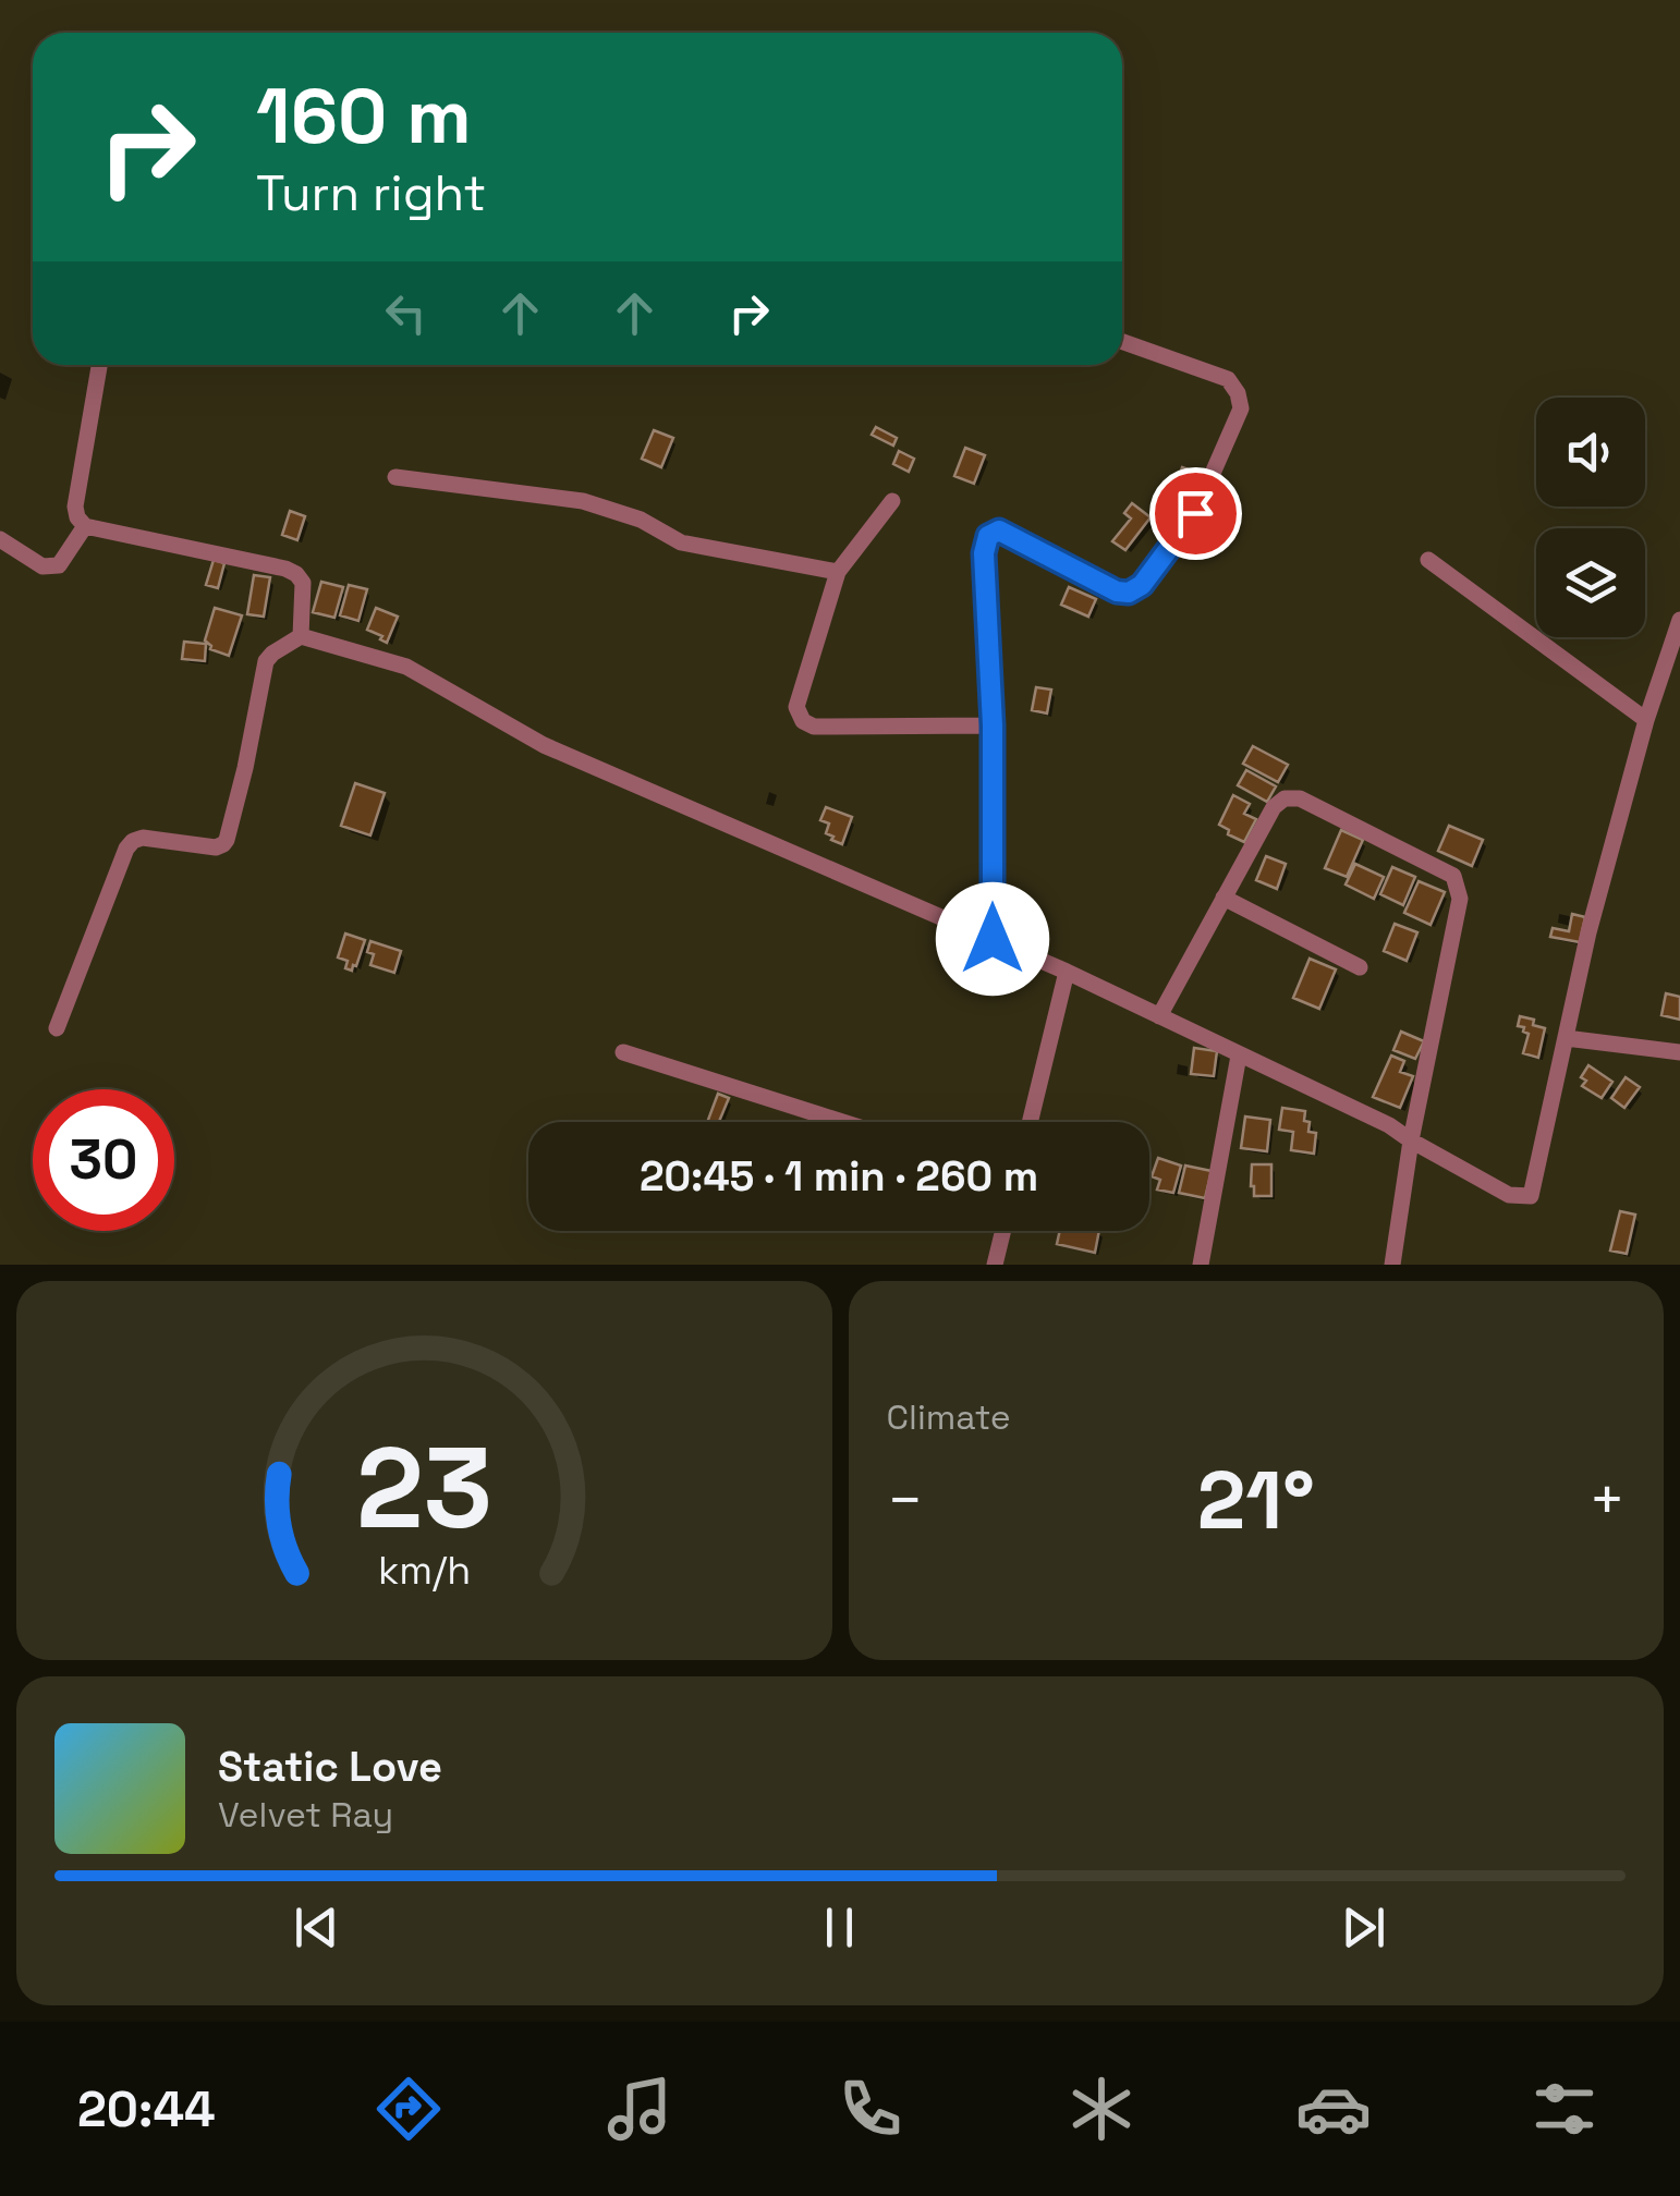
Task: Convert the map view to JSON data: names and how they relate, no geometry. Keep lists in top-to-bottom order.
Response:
{
  "page": {
    "turn": ["160 m", "Turn right"],
    "limit": "30",
    "trip": "20:45 · 1 min · 260 m",
    "tile": "Climate",
    "heat": ["−", "21°", "+"],
    "song": ["Static Love", "Velvet Ray"],
    "tabs": "20:44",
    "gauge": ["23", "km/h"]
  }
}
